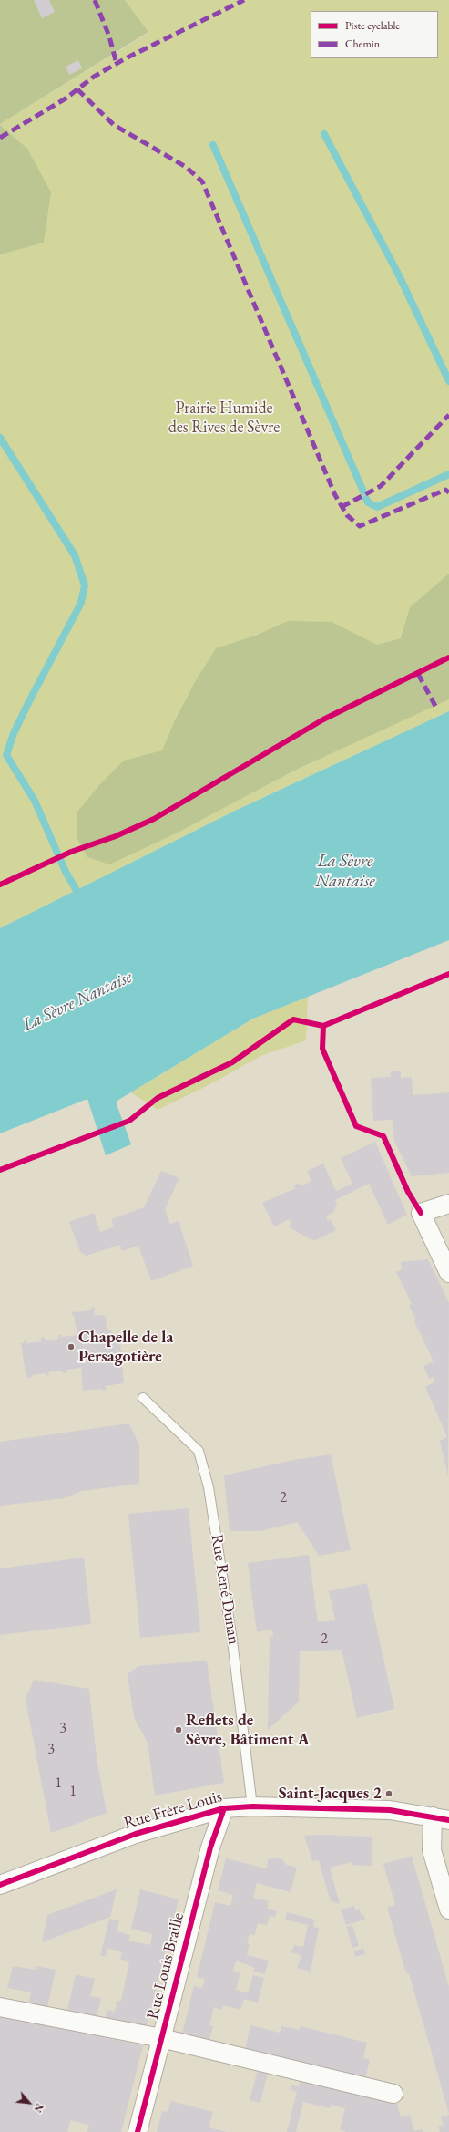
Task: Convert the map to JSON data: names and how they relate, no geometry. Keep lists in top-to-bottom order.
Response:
{
  "streets": {
    "street": ["Rue Frère Louis", "Rue Louis Braille"],
    "lane": ["Rue René Dunan"]
  },
  "crossings": [
    ["Rue René Dunan", "Rue Frère Louis"],
    ["Rue Frère Louis", "Rue Louis Braille"]
  ],
  "water": ["La Sèvre Nantaise"],
  "parks": ["Prairie Humide des Rives de Sèvre"],
  "places": ["Chapelle de la Persagotière", "Reflets de Sèvre, Bâtiment A", "Saint-Jacques 2"],
  "house_numbers": [
    "2",
    "2",
    "3",
    "3",
    "1",
    "1"
  ],
  "legend": ["Piste cyclable", "Chemin"],
  "north": "bottom right"
}
